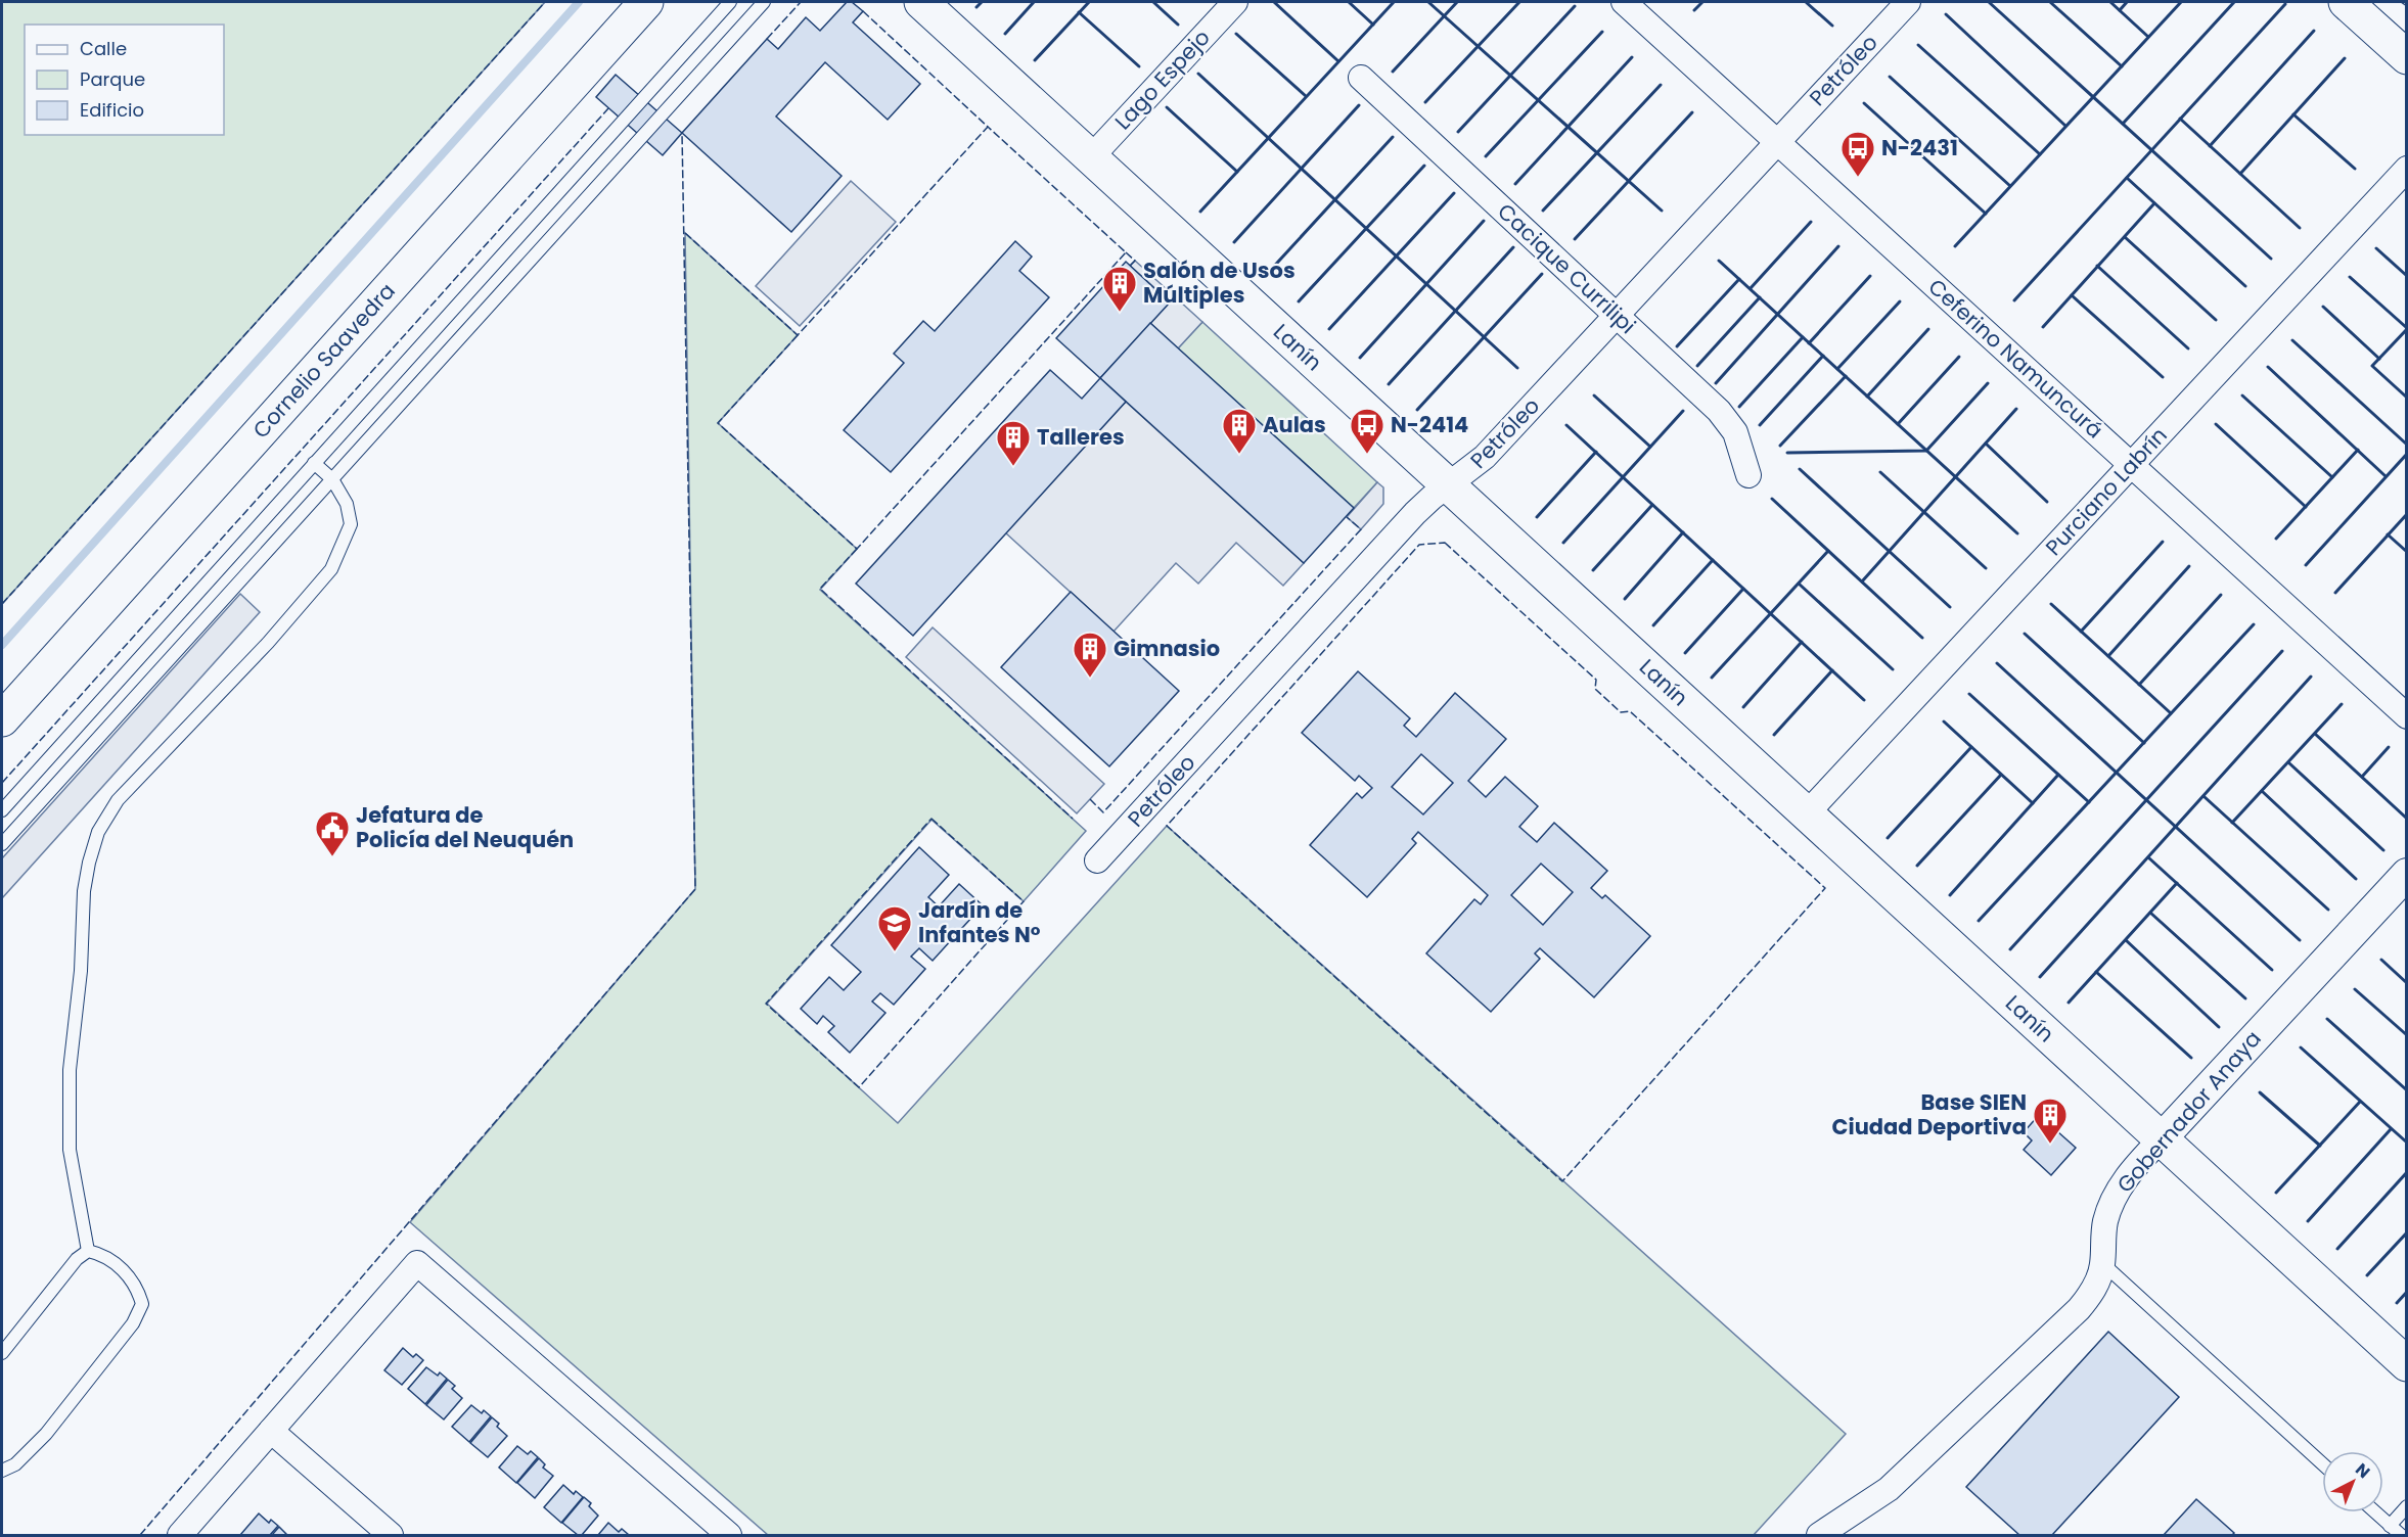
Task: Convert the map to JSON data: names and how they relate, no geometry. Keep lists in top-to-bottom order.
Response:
{
  "streets": {
    "main road": ["Lanín", "Cornelio Saavedra"],
    "street": [
      "Petróleo",
      "Lago Espejo",
      "Cacique Currilipi",
      "Ceferino Namuncurá",
      "Purciano Labrín",
      "Gobernador Anaya"
    ]
  },
  "crossings": [
    ["Petróleo", "Cacique Currilipi"],
    ["Petróleo", "Lanín"],
    ["Petróleo", "Ceferino Namuncurá"],
    ["Lago Espejo", "Lanín"],
    ["Lanín", "Purciano Labrín"],
    ["Lanín", "Gobernador Anaya"],
    ["Ceferino Namuncurá", "Purciano Labrín"]
  ],
  "places": {
    "bus stop": ["N-2431", "N-2414"],
    "building": [
      "Salón de Usos Múltiples",
      "Aulas",
      "Talleres",
      "Gimnasio",
      "Base SIEN Ciudad Deportiva"
    ],
    "public building": ["Jefatura de Policía del Neuquén"],
    "school or university": ["Jardín de Infantes N°"]
  },
  "legend": ["Calle", "Parque", "Edificio"],
  "north": "top right"
}
